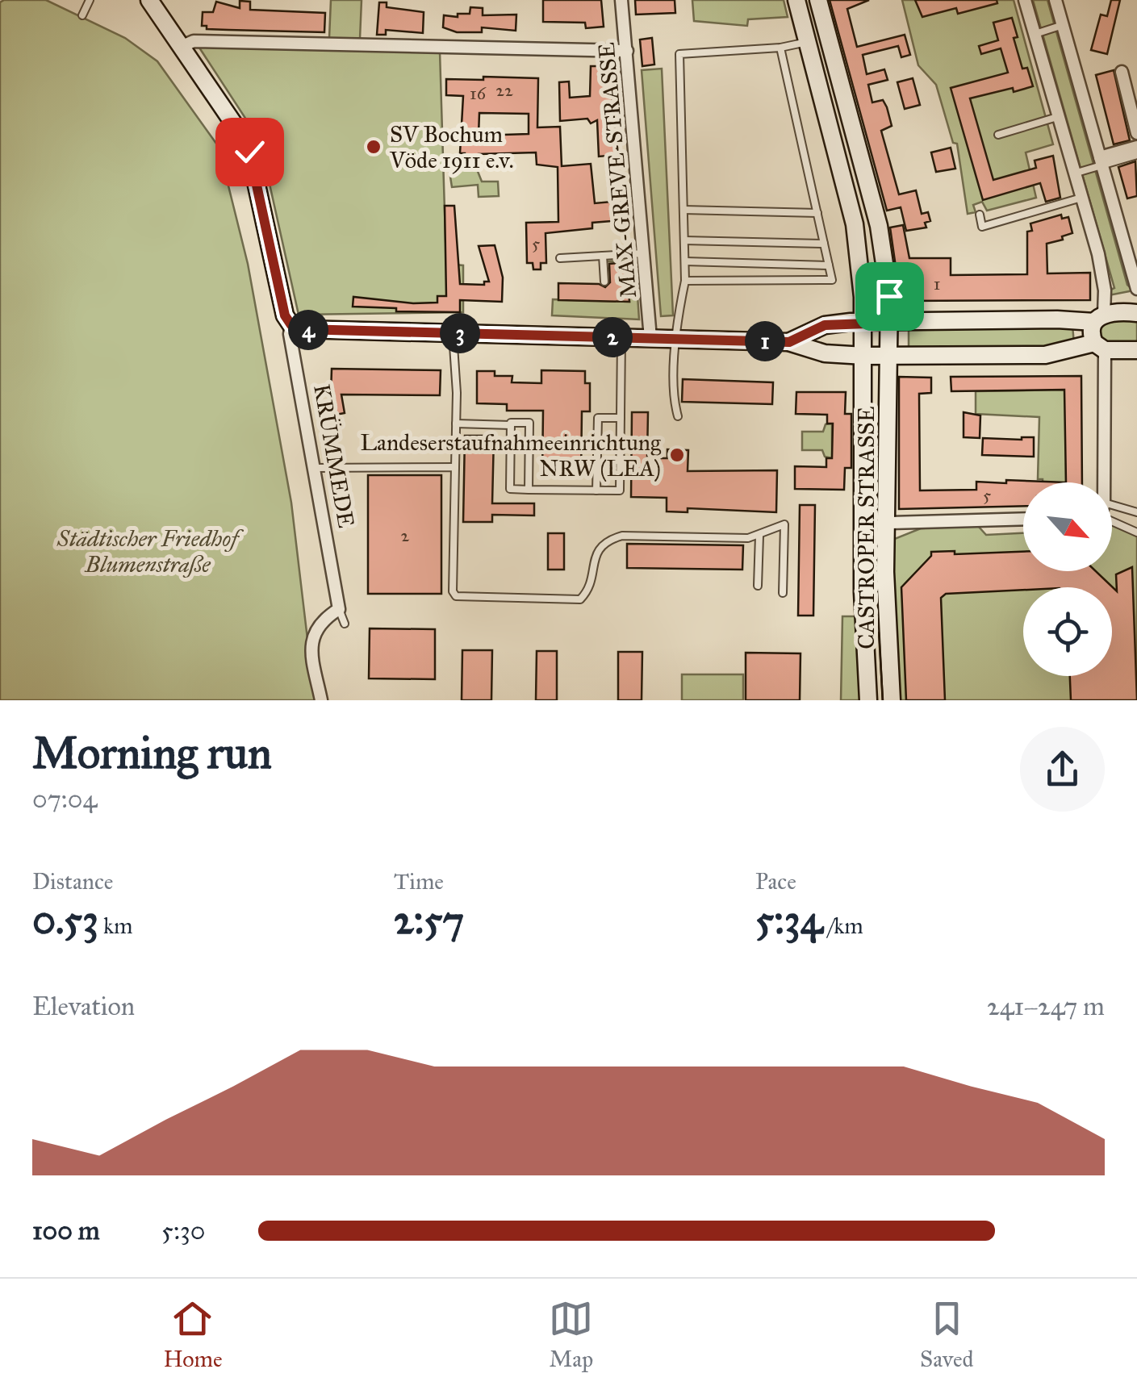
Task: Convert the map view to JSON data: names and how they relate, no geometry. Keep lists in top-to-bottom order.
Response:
{
  "streets": {
    "main road": ["KRÜMMEDE", "CASTROPER STRASSE"],
    "street": ["MAX-GREVE-STRASSE"]
  },
  "parks": ["Städtischer Friedhof Blumenstraße"],
  "places": ["SV Bochum Vöde 1911 e.v.", "Landeserstaufnahmeeinrichtung NRW (LEA)"],
  "house_numbers": [
    "22",
    "16",
    "5",
    "1",
    "5",
    "2"
  ],
  "north": "bottom right",
  "page": {
    "pins": [
      "4",
      "3",
      "2",
      "1"
    ],
    "heading": ["Morning run", "07:04"],
    "stats": [
      ["Distance", "0.53 km"],
      ["Time", "2:57"],
      ["Pace", "5:34 /km"]
    ],
    "chart": ["Elevation", "241–247 m"],
    "list": [
      {
        "name": "100 m",
        "note": "5:30"
      }
    ],
    "tabs": ["Home", "Map", "Saved"]
  }
}
